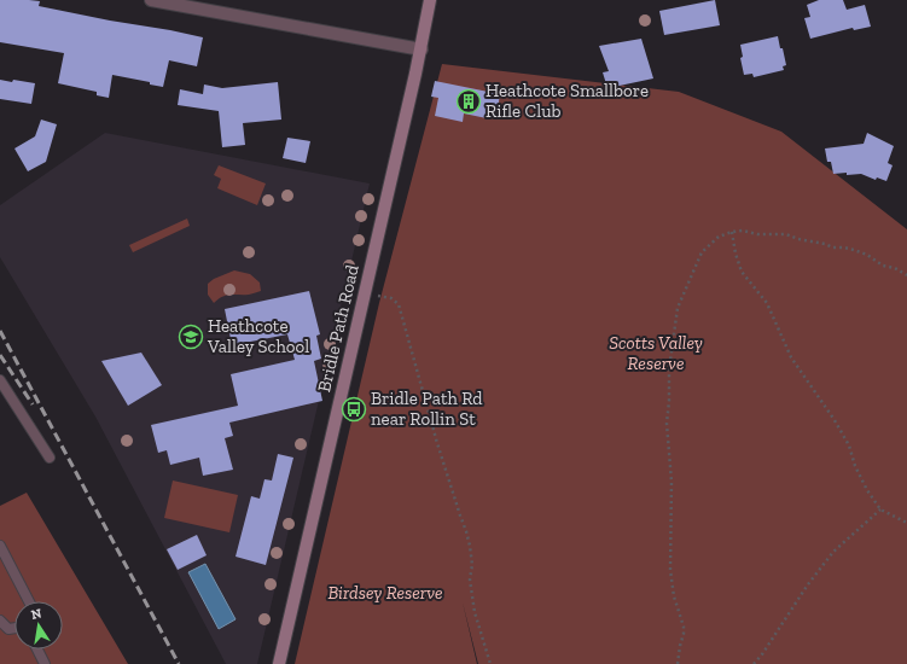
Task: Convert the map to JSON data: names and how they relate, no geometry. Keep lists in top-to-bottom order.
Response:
{
  "streets": {
    "street": ["Bridle Path Road"]
  },
  "parks": ["Scotts Valley Reserve", "Birdsey Reserve"],
  "places": {
    "building": ["Heathcote Smallbore Rifle Club"],
    "school or university": ["Heathcote Valley School"],
    "bus stop": ["Bridle Path Rd near Rollin St"]
  },
  "north": "top"
}
